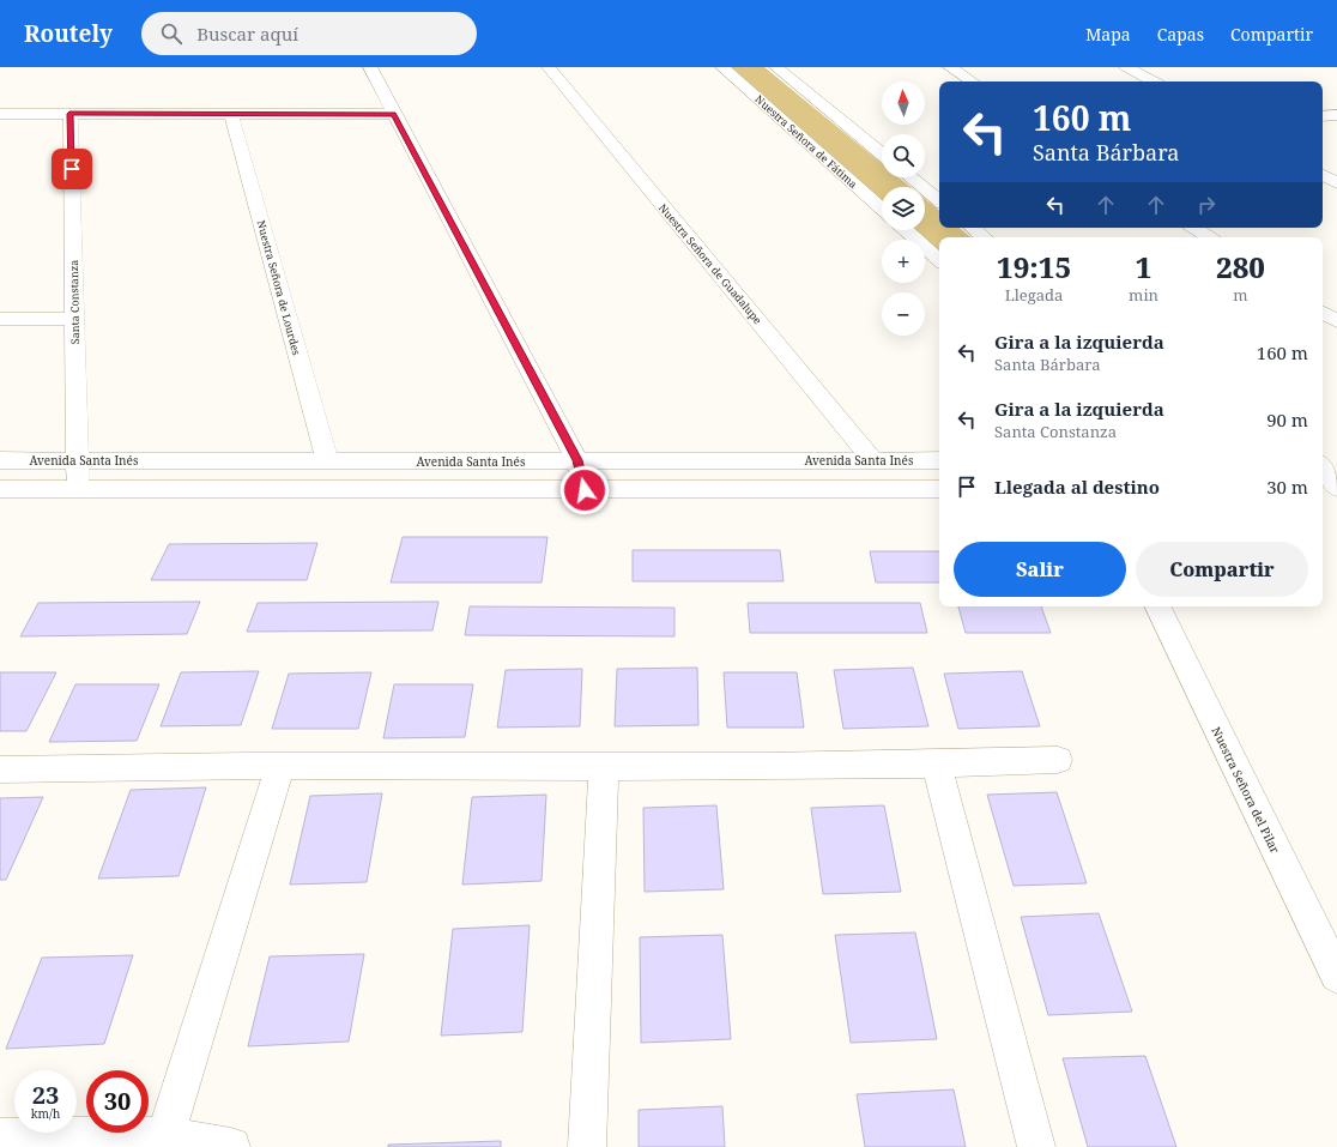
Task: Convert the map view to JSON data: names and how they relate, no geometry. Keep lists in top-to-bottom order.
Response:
{
  "streets": {
    "street": [
      "Nuestra Señora de Fátima",
      "Nuestra Señora de Guadalupe",
      "Nuestra Señora de Lourdes",
      "Santa Constanza",
      "Avenida Santa Inés",
      "Nuestra Señora del Pilar"
    ]
  },
  "crossings": [
    ["Nuestra Señora de Guadalupe", "Avenida Santa Inés"],
    ["Nuestra Señora de Lourdes", "Avenida Santa Inés"],
    ["Santa Constanza", "Avenida Santa Inés"]
  ],
  "north": "top",
  "page": {
    "header": "Routely",
    "search": "Buscar aquí",
    "nav": ["Mapa", "Capas", "Compartir"],
    "map_buttons": ["+", "−"],
    "turn": ["160 m", "Santa Bárbara"],
    "eta": [
      "19:15",
      "Llegada",
      "1",
      "min",
      "280",
      "m"
    ],
    "list": [
      {
        "name": "Gira a la izquierda",
        "note": "Santa Bárbara",
        "value": "160 m"
      },
      {
        "name": "Gira a la izquierda",
        "note": "Santa Constanza",
        "value": "90 m"
      },
      {
        "name": "Llegada al destino",
        "value": "30 m"
      }
    ],
    "buttons": ["Salir", "Compartir"],
    "speed": "23 km/h",
    "limit": "30"
  }
}
